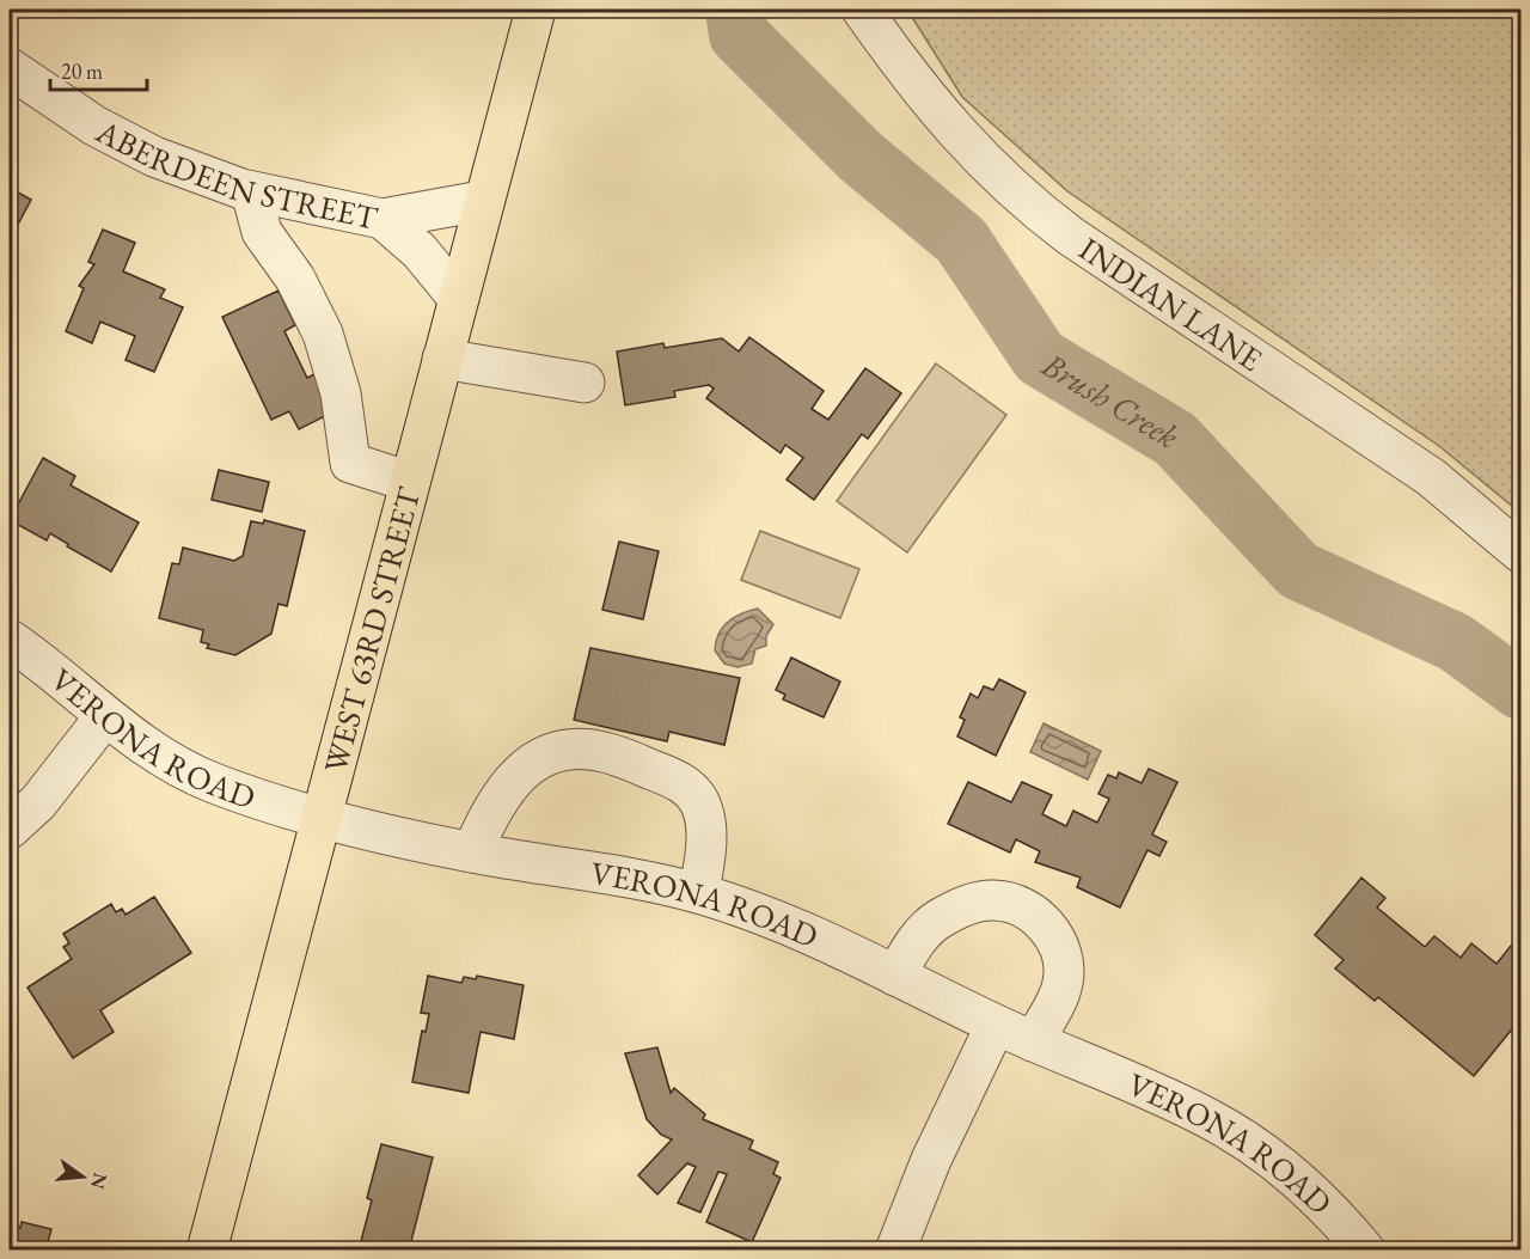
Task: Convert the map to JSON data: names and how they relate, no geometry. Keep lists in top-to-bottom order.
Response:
{
  "streets": {
    "main road": ["WEST 63RD STREET"],
    "street": ["ABERDEEN STREET", "INDIAN LANE", "VERONA ROAD"]
  },
  "crossings": [
    ["ABERDEEN STREET", "WEST 63RD STREET"],
    ["WEST 63RD STREET", "VERONA ROAD"]
  ],
  "water": ["Brush Creek"],
  "scale_bar": "20 m",
  "north": "right"
}
